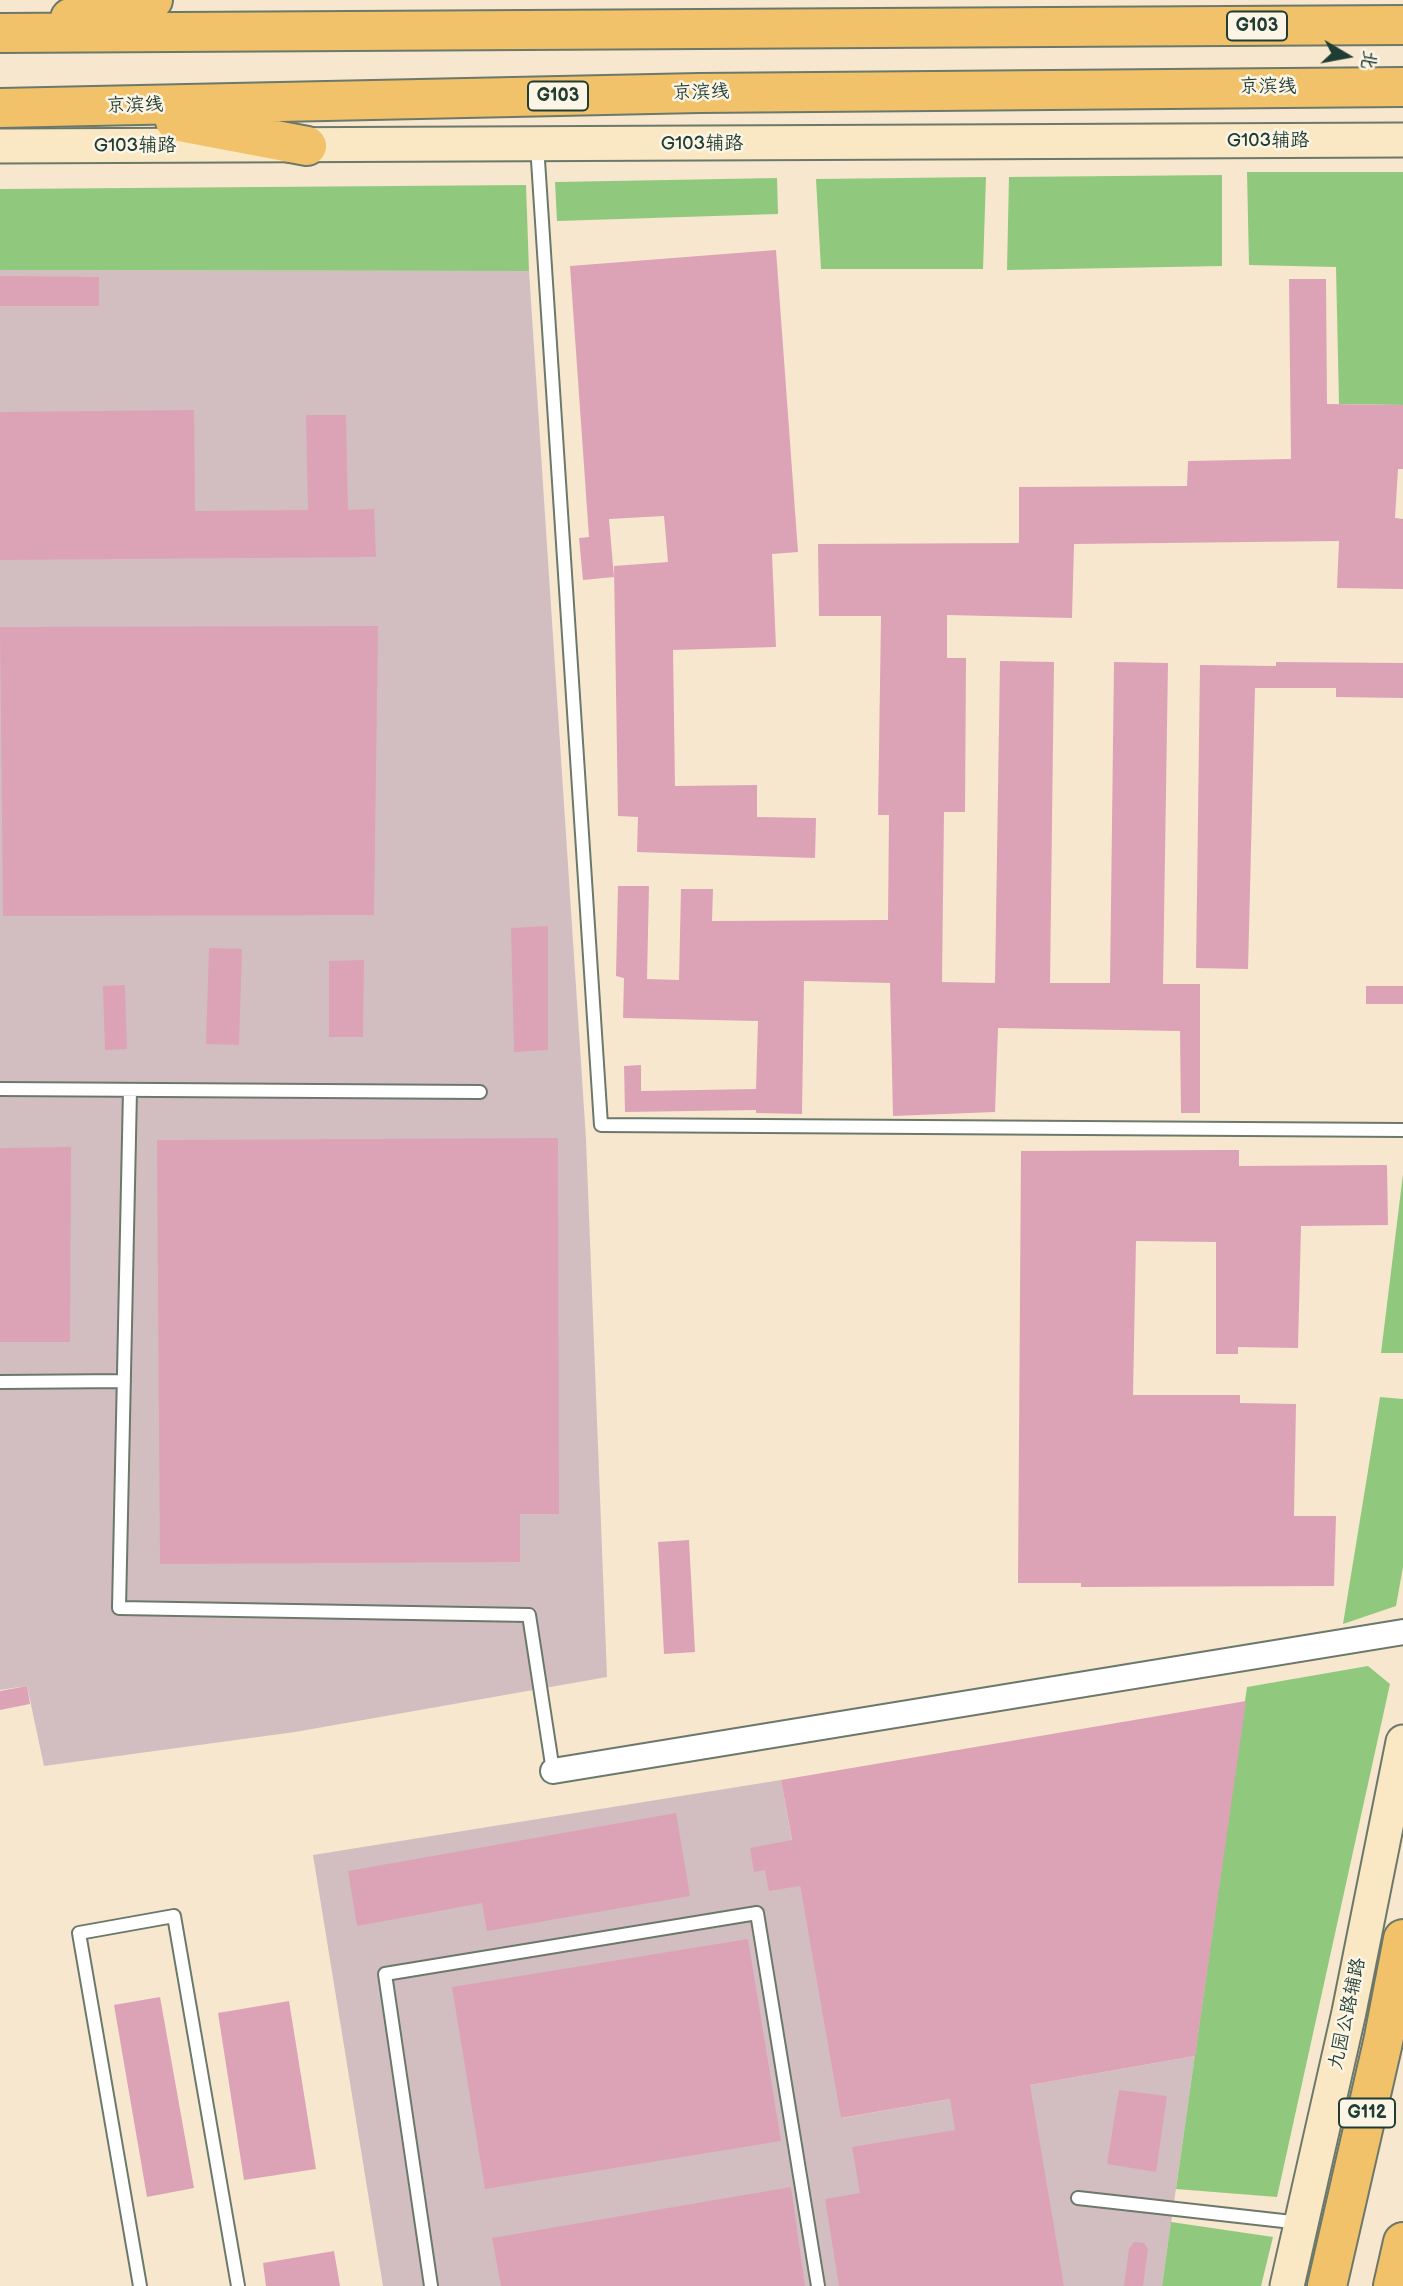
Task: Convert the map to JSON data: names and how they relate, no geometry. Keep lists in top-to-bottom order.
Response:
{
  "streets": {
    "highway": ["G103", "京滨线", "G112"],
    "street": ["G103辅路", "九园公路辅路"]
  },
  "north": "right"
}
